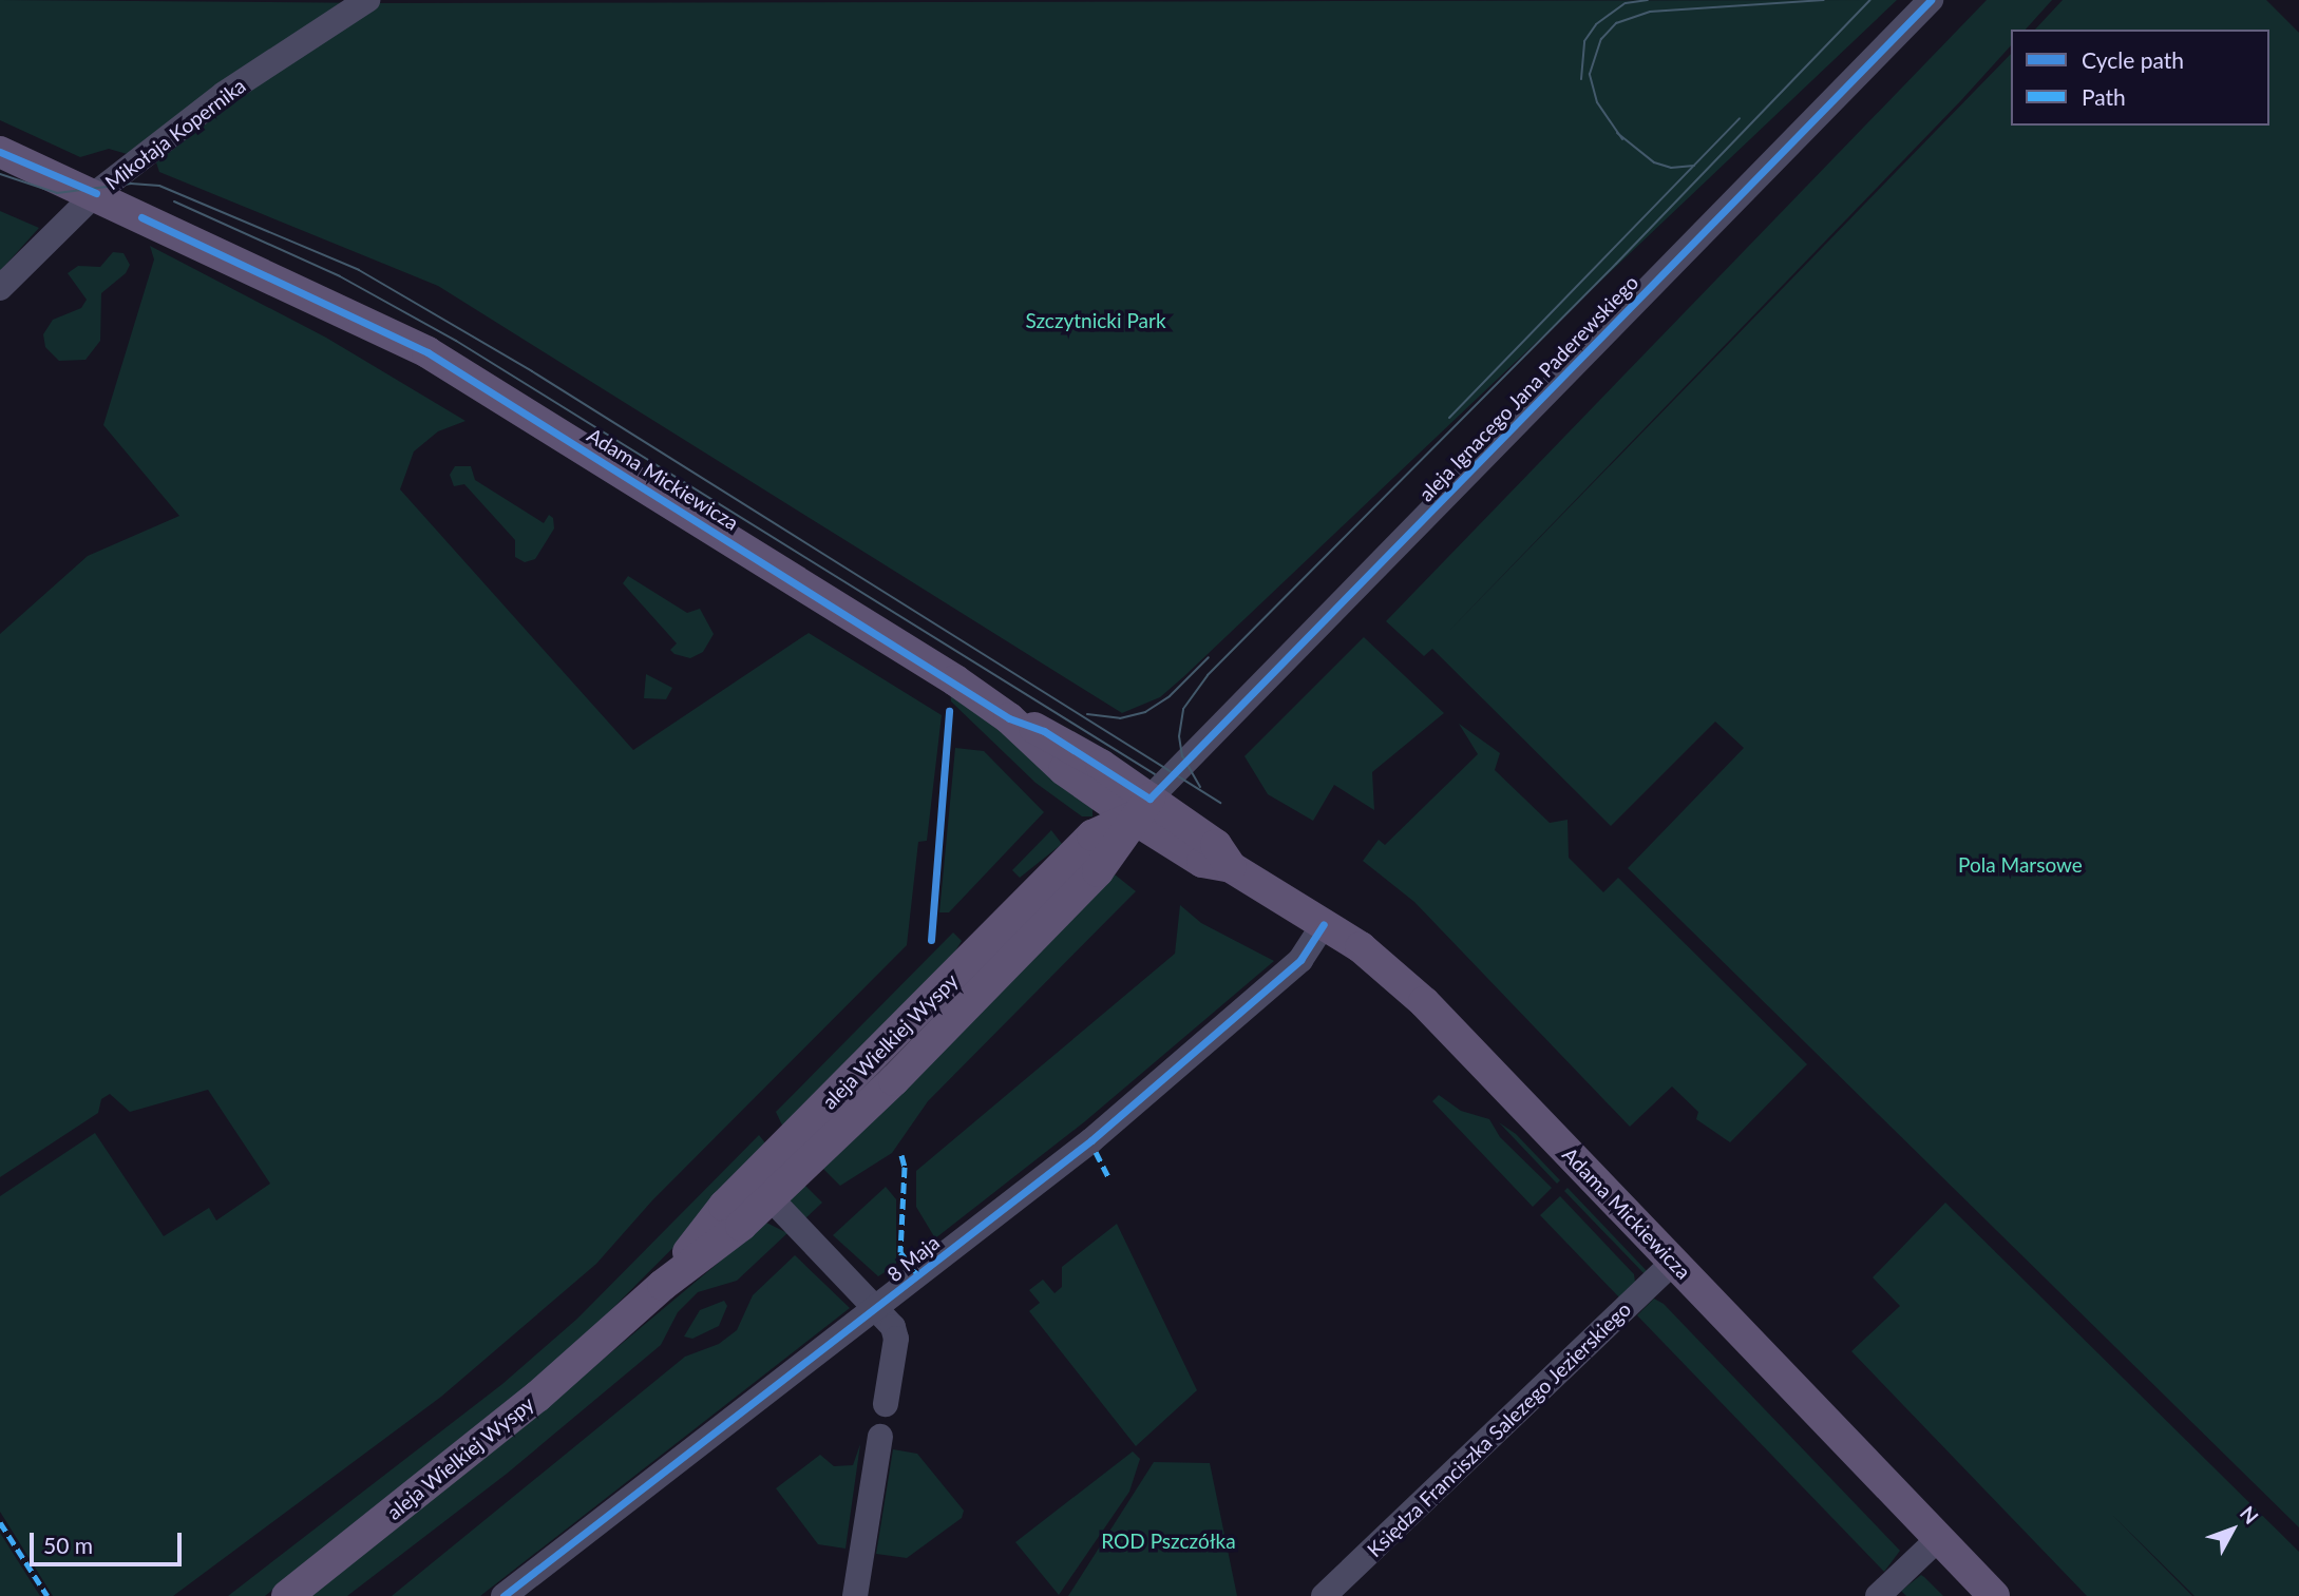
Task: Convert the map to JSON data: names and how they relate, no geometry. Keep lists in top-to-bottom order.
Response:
{
  "streets": {
    "main road": ["Adama Mickiewicza", "aleja Wielkiej Wyspy"],
    "street": [
      "Mikołaja Kopernika",
      "aleja Ignacego Jana Paderewskiego",
      "8 Maja",
      "Księdza Franciszka Salezego Jezierskiego"
    ]
  },
  "crossings": [
    ["Mikołaja Kopernika", "Adama Mickiewicza"],
    ["aleja Ignacego Jana Paderewskiego", "Adama Mickiewicza"],
    ["aleja Ignacego Jana Paderewskiego", "aleja Wielkiej Wyspy"],
    ["Adama Mickiewicza", "aleja Wielkiej Wyspy"],
    ["Adama Mickiewicza", "8 Maja"],
    ["Adama Mickiewicza", "Księdza Franciszka Salezego Jezierskiego"]
  ],
  "parks": ["Szczytnicki Park", "Pola Marsowe", "ROD Pszczółka"],
  "legend": ["Cycle path", "Path"],
  "scale_bar": "50 m",
  "north": "top right"
}
